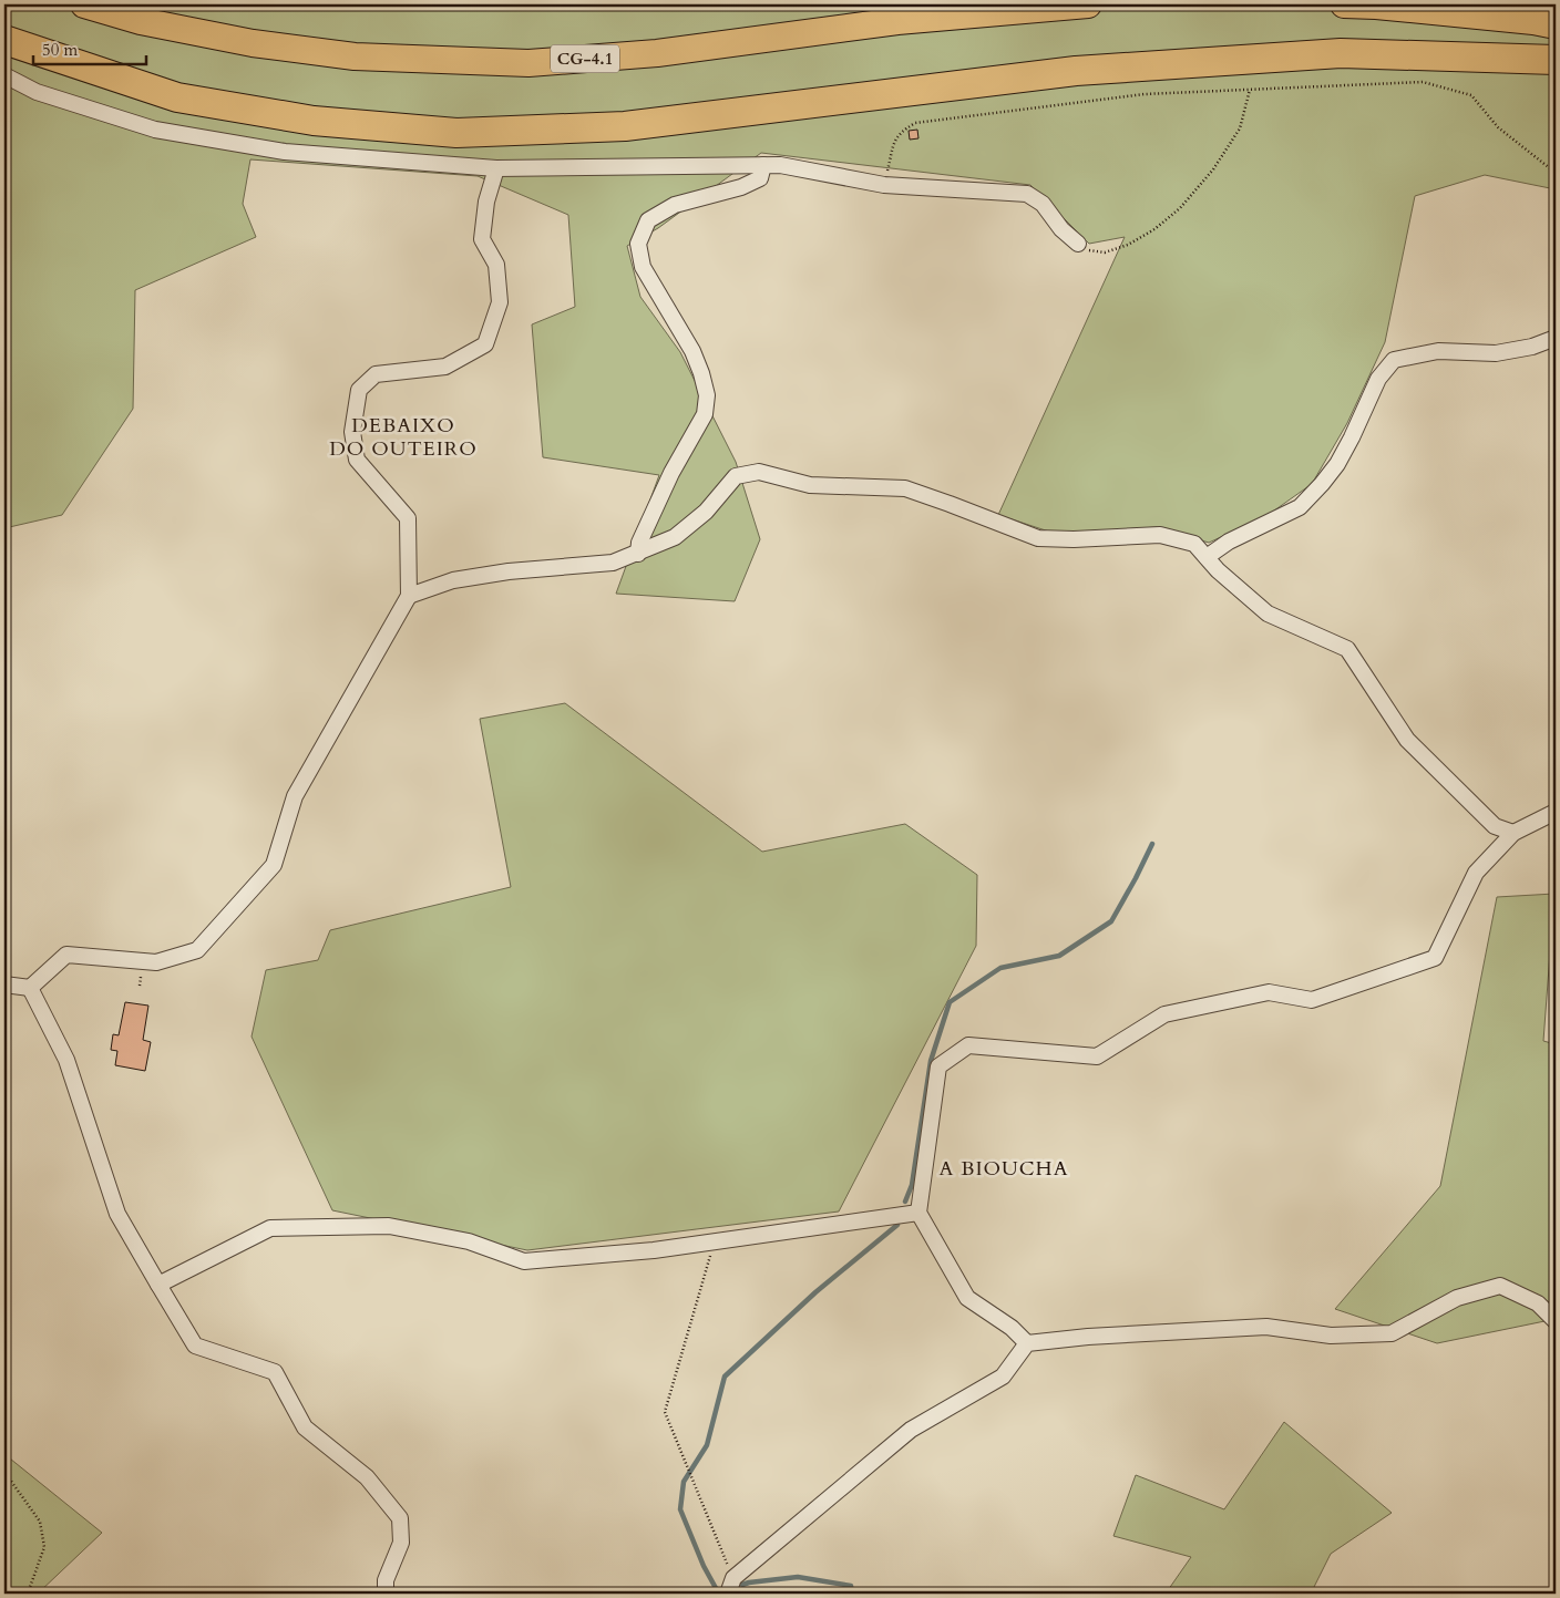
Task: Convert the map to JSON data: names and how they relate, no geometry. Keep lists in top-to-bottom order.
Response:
{
  "streets": {
    "highway": ["CG-4.1"]
  },
  "districts": ["DEBAIXO DO OUTEIRO", "A BIOUCHA"],
  "scale_bar": "50 m"
}
